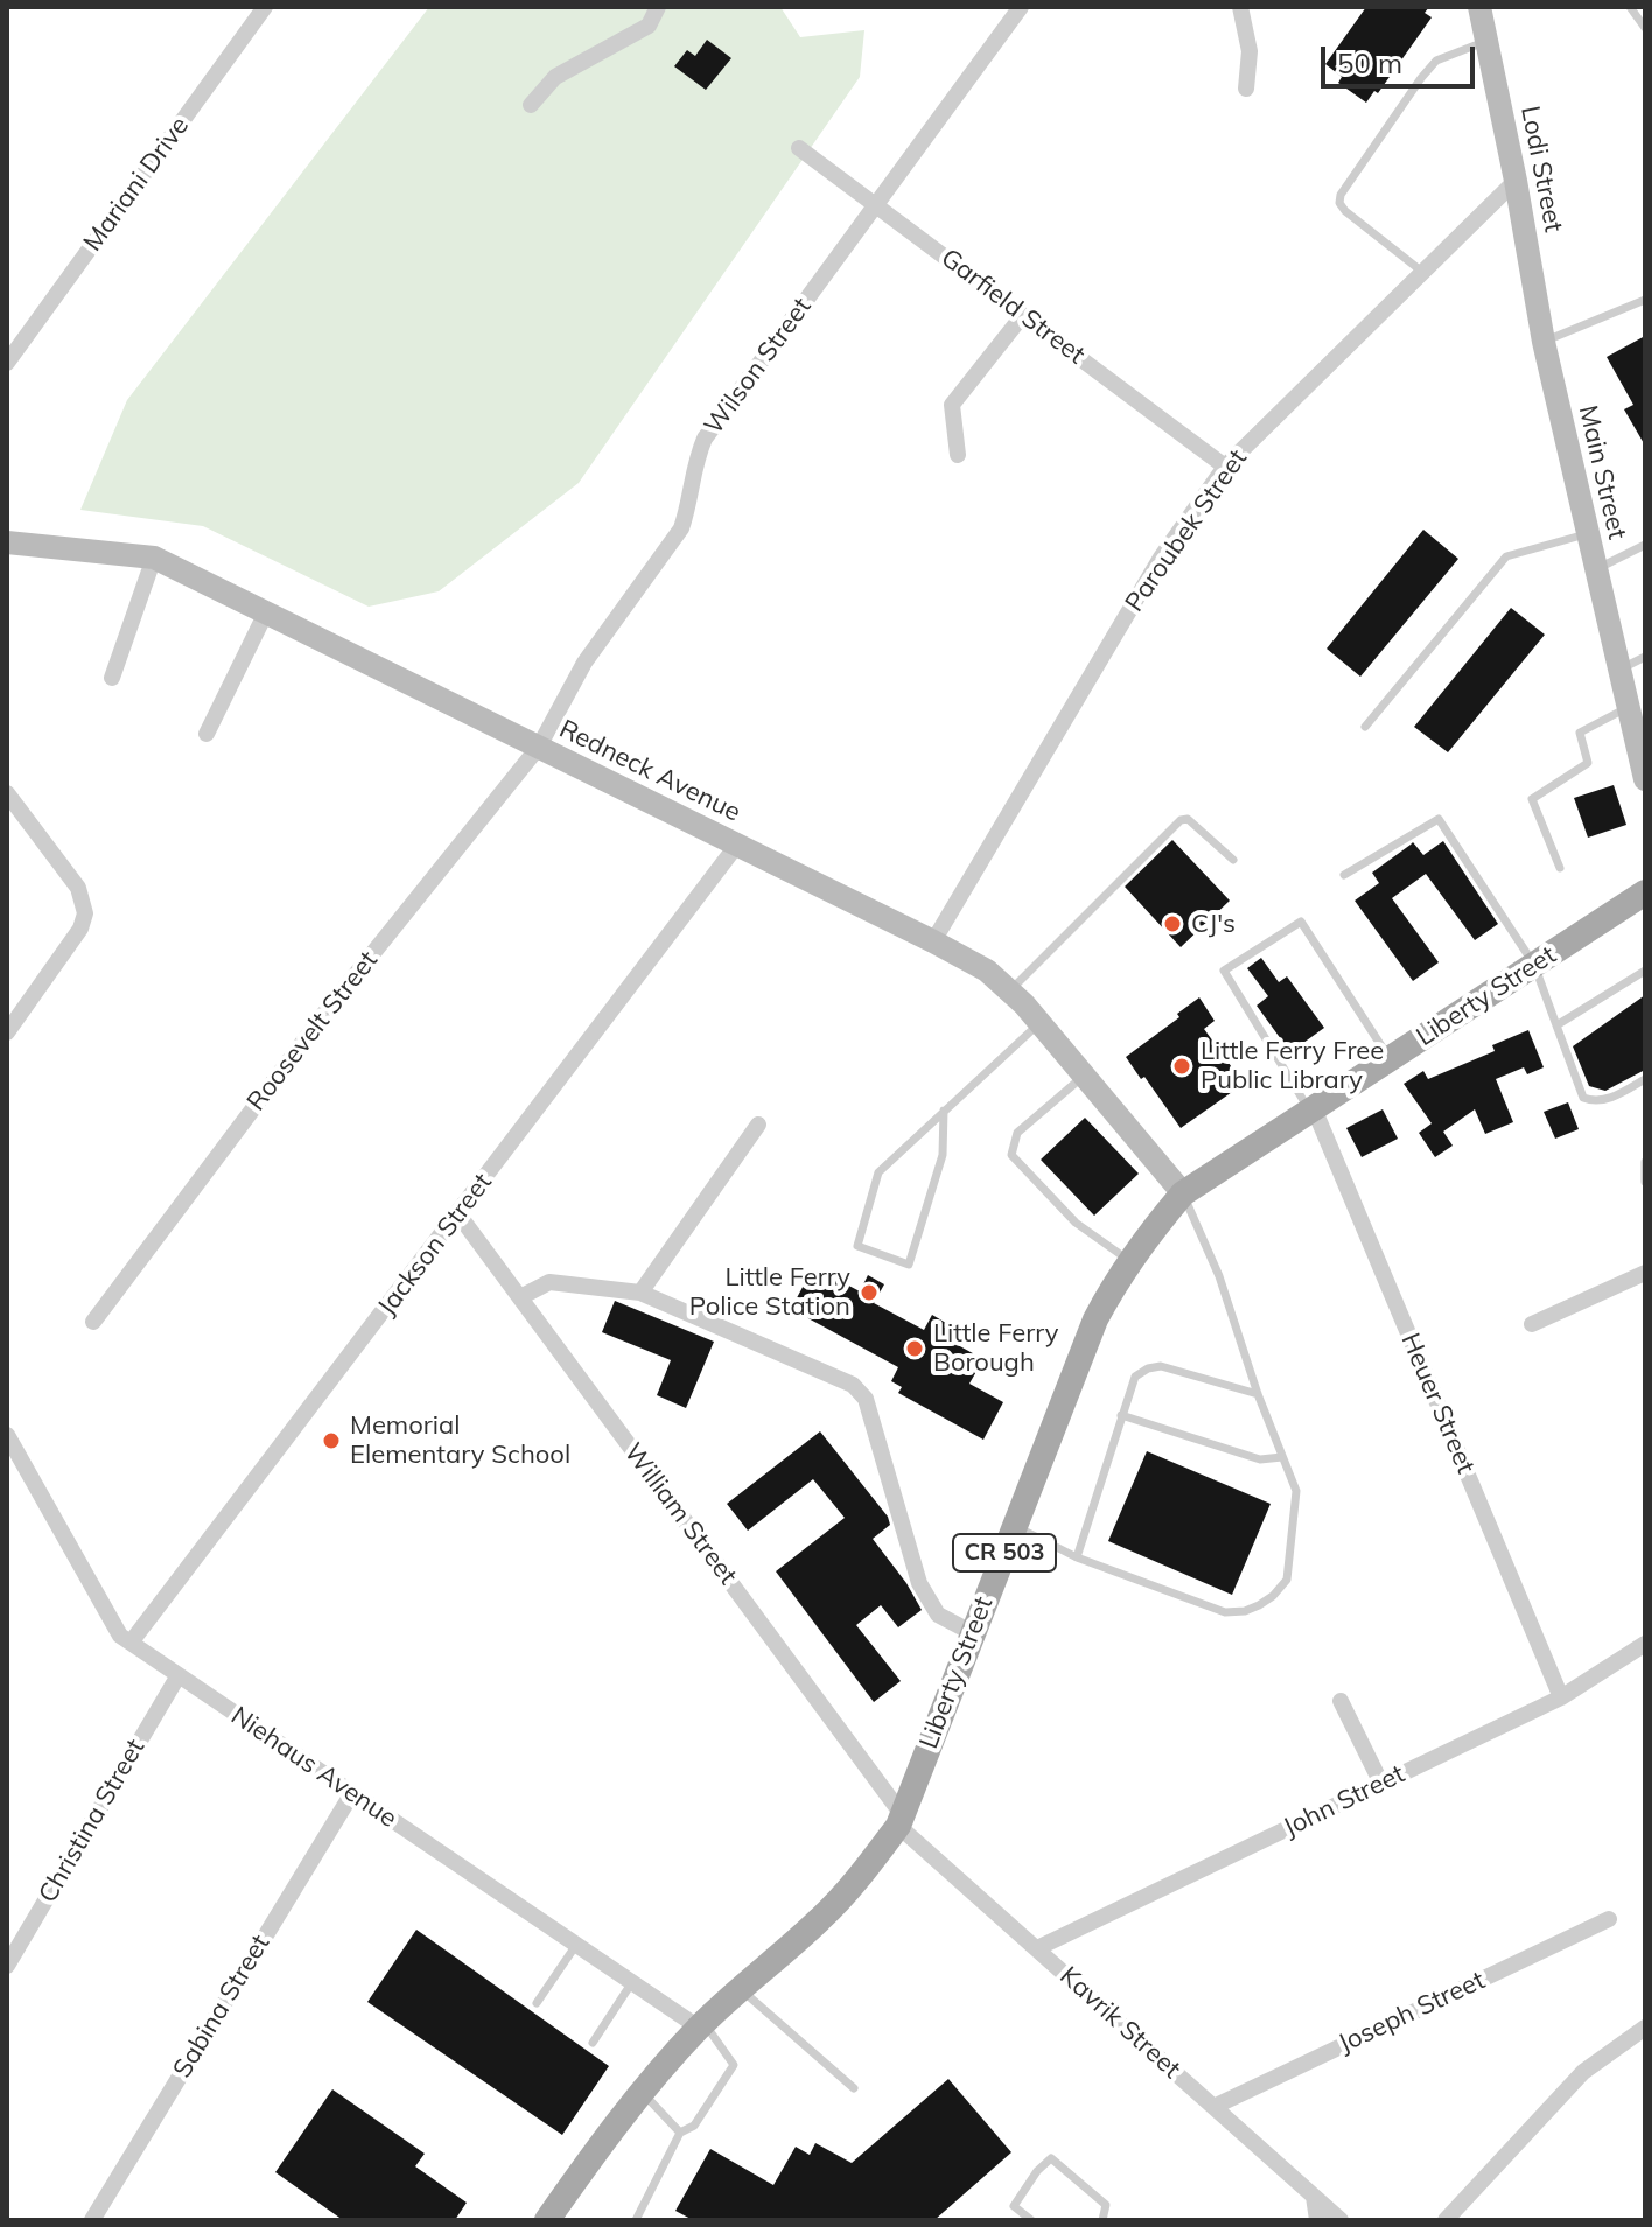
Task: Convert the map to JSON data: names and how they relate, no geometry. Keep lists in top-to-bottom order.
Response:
{
  "streets": {
    "main road": ["Liberty Street", "CR 503"],
    "street": [
      "Lodi Street",
      "Mariani Drive",
      "Garfield Street",
      "Wilson Street",
      "Main Street",
      "Paroubek Street",
      "Redneck Avenue",
      "Roosevelt Street",
      "Jackson Street",
      "Heuer Street",
      "William Street",
      "Niehaus Avenue",
      "John Street",
      "Christina Street",
      "Sabina Street",
      "Joseph Street",
      "Kavrik Street"
    ]
  },
  "crossings": [
    ["Lodi Street", "Main Street"],
    ["Lodi Street", "Paroubek Street"],
    ["Garfield Street", "Wilson Street"],
    ["Garfield Street", "Paroubek Street"],
    ["Wilson Street", "Redneck Avenue"],
    ["Wilson Street", "Roosevelt Street"],
    ["Paroubek Street", "Redneck Avenue"],
    ["Redneck Avenue", "Liberty Street"],
    ["Redneck Avenue", "Roosevelt Street"],
    ["Redneck Avenue", "Jackson Street"],
    ["Liberty Street", "Heuer Street"],
    ["Liberty Street", "William Street"],
    ["Liberty Street", "Niehaus Avenue"],
    ["Liberty Street", "Kavrik Street"],
    ["Jackson Street", "William Street"],
    ["Jackson Street", "Niehaus Avenue"],
    ["Heuer Street", "John Street"],
    ["William Street", "Kavrik Street"],
    ["Niehaus Avenue", "Christina Street"],
    ["Niehaus Avenue", "Sabina Street"],
    ["John Street", "Kavrik Street"],
    ["Joseph Street", "Kavrik Street"]
  ],
  "places": [
    "CJ's",
    "Little Ferry Free Public Library",
    "Little Ferry Police Station",
    "Little Ferry Borough",
    "Memorial Elementary School"
  ],
  "scale_bar": "50 m"
}
